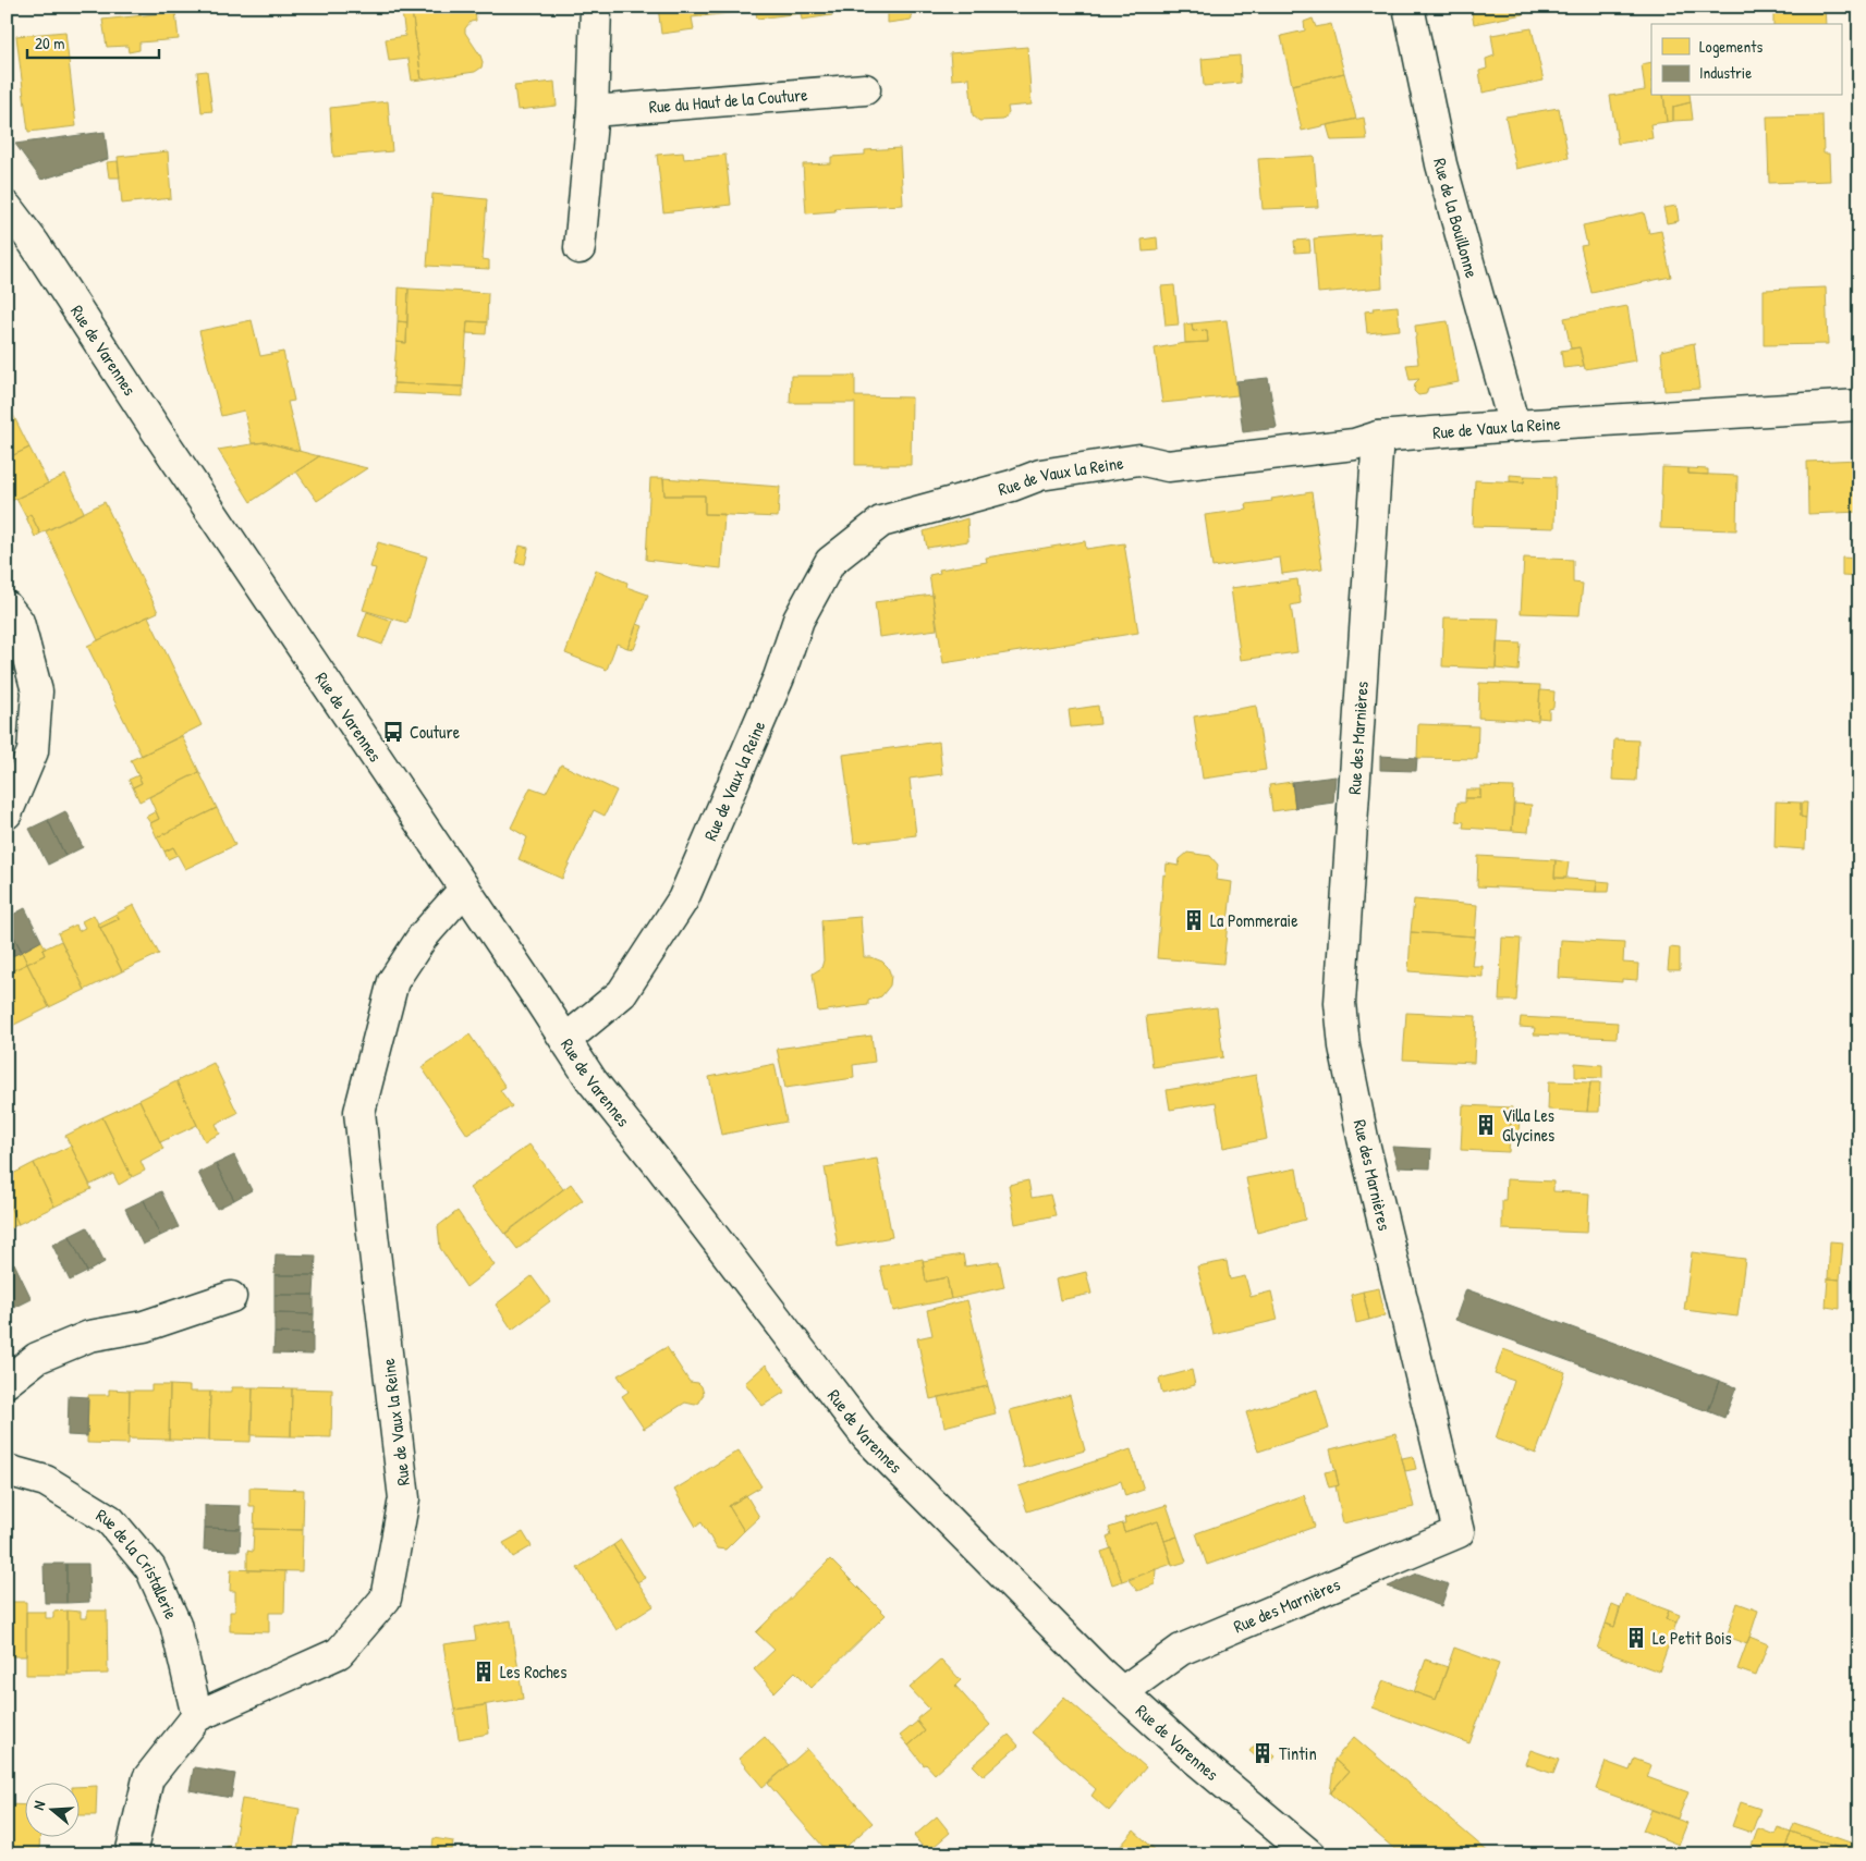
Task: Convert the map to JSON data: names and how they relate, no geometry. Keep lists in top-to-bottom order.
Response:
{
  "streets": {
    "street": [
      "Rue du Haut de la Couture",
      "Rue de la Bouillonne",
      "Rue de Varennes",
      "Rue de Vaux la Reine",
      "Rue des Marnières",
      "Rue de la Cristallerie"
    ]
  },
  "crossings": [
    ["Rue de la Bouillonne", "Rue de Vaux la Reine"],
    ["Rue de Varennes", "Rue de Vaux la Reine"],
    ["Rue de Varennes", "Rue des Marnières"],
    ["Rue de Vaux la Reine", "Rue des Marnières"],
    ["Rue de Vaux la Reine", "Rue de la Cristallerie"]
  ],
  "places": {
    "bus stop": ["Couture"],
    "building": [
      "La Pommeraie",
      "Villa Les Glycines",
      "Le Petit Bois",
      "Les Roches",
      "Tintin"
    ]
  },
  "legend": ["Logements", "Industrie"],
  "scale_bar": "20 m",
  "north": "left"
}
